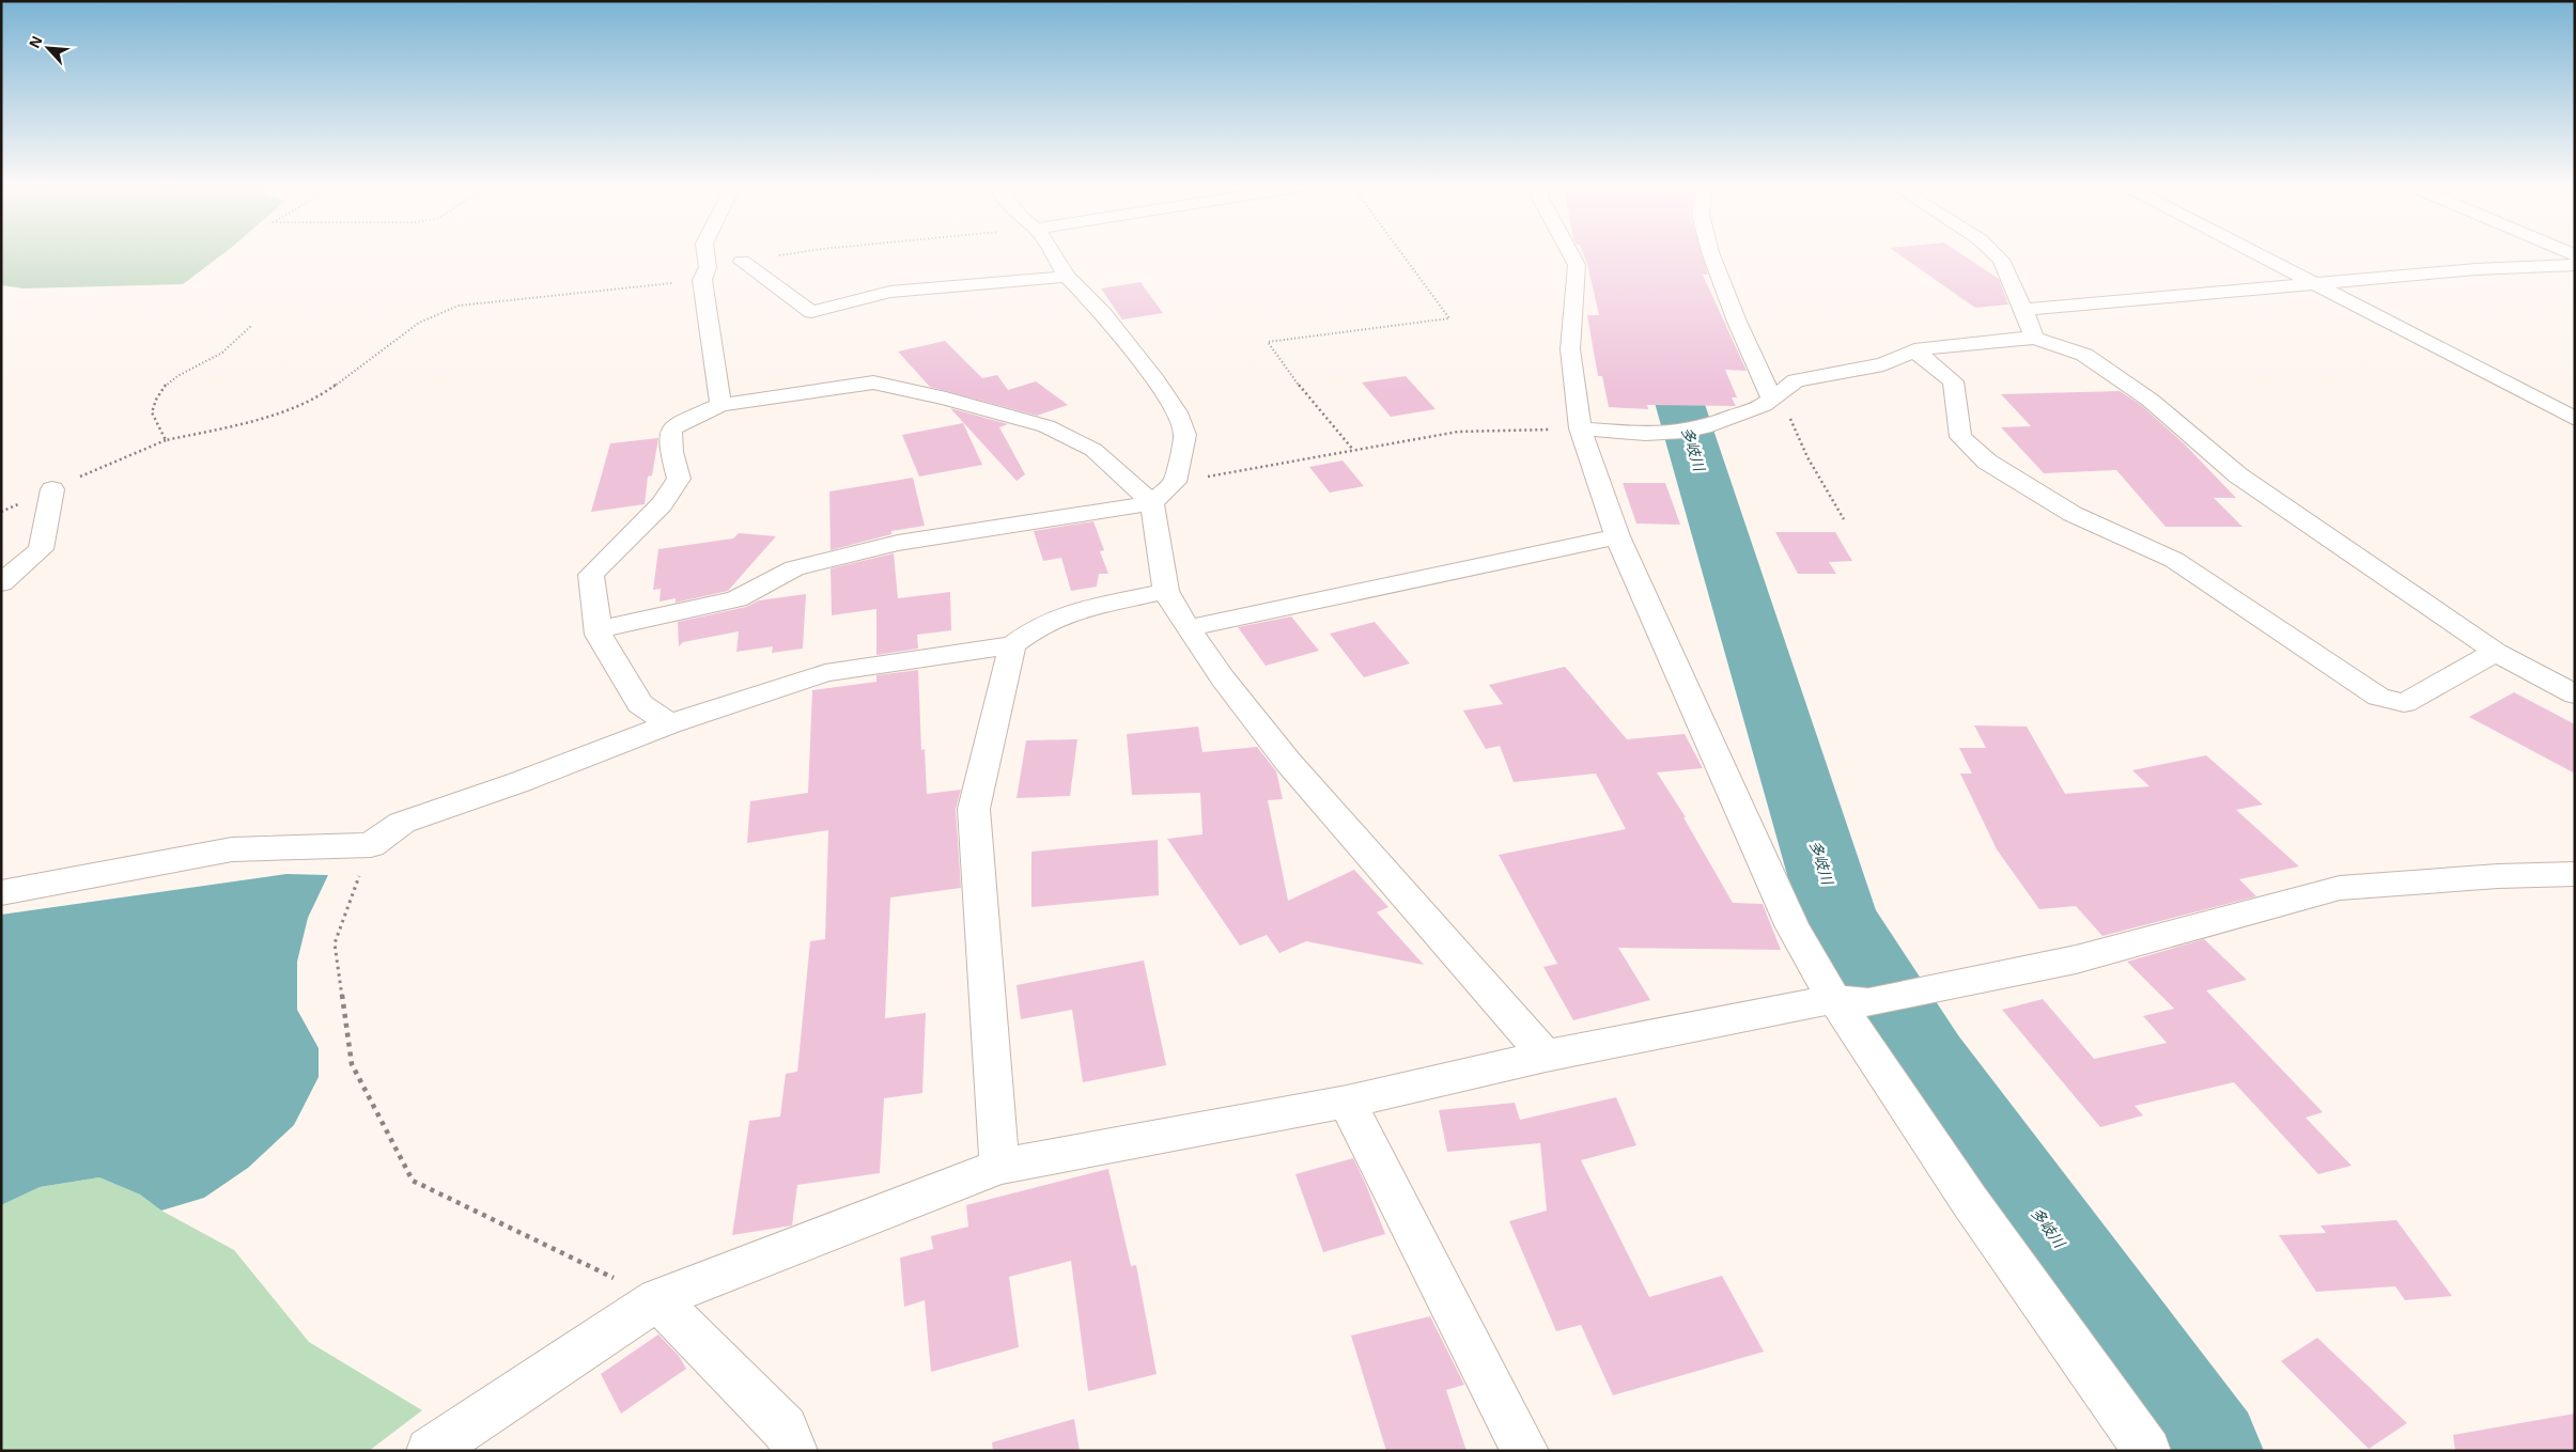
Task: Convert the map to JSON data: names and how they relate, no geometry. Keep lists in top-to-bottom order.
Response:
{
  "water": ["多岐川"],
  "north": "top left"
}
